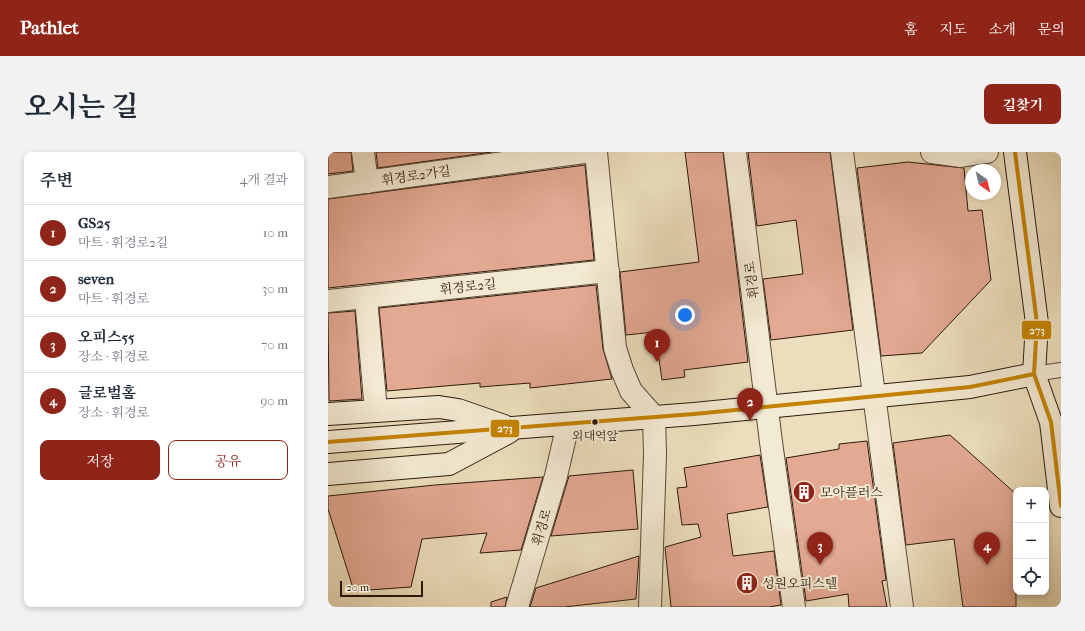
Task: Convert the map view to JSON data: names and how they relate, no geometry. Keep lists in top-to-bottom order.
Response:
{
  "streets": {
    "street": ["휘경로2가길", "휘경로", "휘경로2길"]
  },
  "places": {
    "other": ["외대역앞"],
    "building": ["모아플러스", "성원오피스텔"]
  },
  "lines": ["transit line 273"],
  "scale_bar": "20 m",
  "north": "bottom right",
  "page": {
    "header": "Pathlet",
    "nav": [
      "홈",
      "지도",
      "소개",
      "문의"
    ],
    "title": "오시는 길",
    "buttons": [
      "길찾기",
      ["저장", "공유"]
    ],
    "heading": ["주변", "4개 결과"],
    "list": [
      {
        "mark": "1",
        "name": "GS25",
        "note": "마트 · 휘경로2길",
        "value": "10 m"
      },
      {
        "mark": "2",
        "name": "seven",
        "note": "마트 · 휘경로",
        "value": "30 m"
      },
      {
        "mark": "3",
        "name": "오피스55",
        "note": "장소 · 휘경로",
        "value": "70 m"
      },
      {
        "mark": "4",
        "name": "글로벌홀",
        "note": "장소 · 휘경로",
        "value": "90 m"
      }
    ],
    "pins": [
      "1",
      "2",
      "3",
      "4"
    ],
    "map_buttons": ["+", "−"],
    "scale": "20 m"
  }
}
